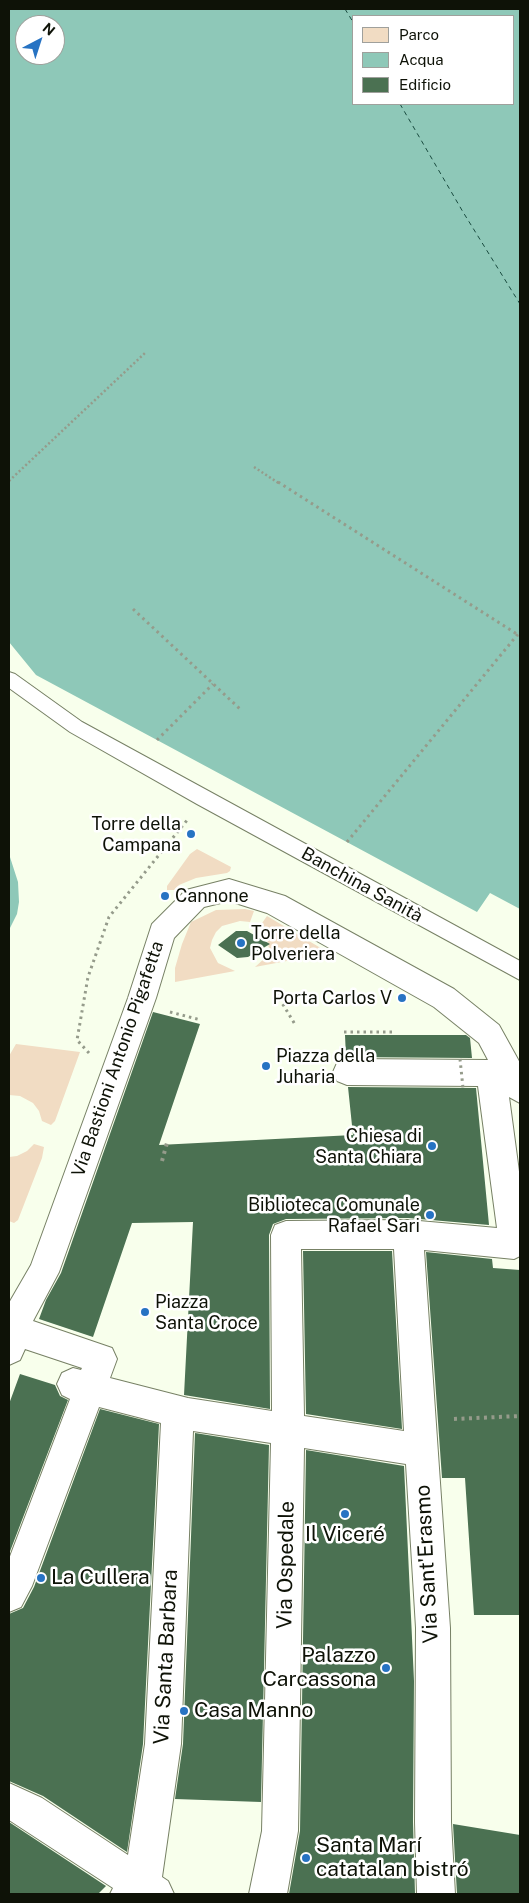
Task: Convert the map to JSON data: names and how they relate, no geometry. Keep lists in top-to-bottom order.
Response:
{
  "streets": {
    "street": [
      "Via Bastioni Antonio Pigafetta",
      "Via Sant'Erasmo",
      "Via Ospedale",
      "Via Santa Barbara"
    ],
    "lane": ["Banchina Sanità"]
  },
  "crossings": [
    ["Via Sant'Erasmo", "Via Ospedale"]
  ],
  "places": [
    "Torre della Campana",
    "Cannone",
    "Torre della Polveriera",
    "Porta Carlos V",
    "Piazza della Juharia",
    "Chiesa di Santa Chiara",
    "Biblioteca Comunale Rafael Sari",
    "Piazza Santa Croce",
    "Il Viceré",
    "La Cullera",
    "Palazzo Carcassona",
    "Casa Manno",
    "Santa Marí catatalan bistró"
  ],
  "legend": ["Parco", "Acqua", "Edificio"],
  "north": "top right"
}
